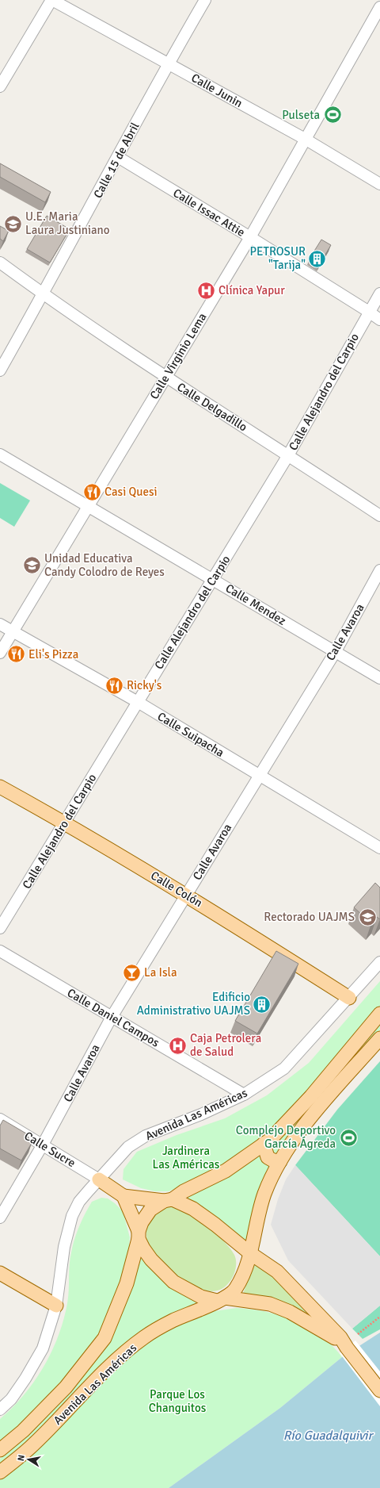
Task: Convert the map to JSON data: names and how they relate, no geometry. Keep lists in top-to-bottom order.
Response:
{
  "streets": {
    "main road": ["Calle Colón", "Avenida Las Américas"],
    "street": [
      "Calle Junin",
      "Calle 15 de Abril",
      "Calle Issac Attie",
      "Calle Virginio Lema",
      "Calle Alejandro del Carpio",
      "Calle Delgadillo",
      "Calle Mendez",
      "Calle Avaroa",
      "Calle Suipacha",
      "Calle Daniel Campos",
      "Calle Sucre"
    ]
  },
  "crossings": [
    ["Calle Junin", "Calle 15 de Abril"],
    ["Calle Junin", "Calle Virginio Lema"],
    ["Calle 15 de Abril", "Calle Issac Attie"],
    ["Calle 15 de Abril", "Calle Delgadillo"],
    ["Calle Issac Attie", "Calle Virginio Lema"],
    ["Calle Issac Attie", "Calle Alejandro del Carpio"],
    ["Calle Virginio Lema", "Calle Delgadillo"],
    ["Calle Virginio Lema", "Calle Mendez"],
    ["Calle Virginio Lema", "Calle Suipacha"],
    ["Calle Alejandro del Carpio", "Calle Delgadillo"],
    ["Calle Alejandro del Carpio", "Calle Mendez"],
    ["Calle Alejandro del Carpio", "Calle Suipacha"],
    ["Calle Alejandro del Carpio", "Calle Colón"],
    ["Calle Mendez", "Calle Avaroa"],
    ["Calle Avaroa", "Calle Suipacha"],
    ["Calle Avaroa", "Calle Colón"],
    ["Calle Avaroa", "Calle Daniel Campos"],
    ["Calle Avaroa", "Calle Sucre"],
    ["Calle Colón", "Avenida Las Américas"],
    ["Calle Daniel Campos", "Avenida Las Américas"],
    ["Avenida Las Américas", "Calle Sucre"]
  ],
  "water": ["Río Guadalquivir"],
  "parks": ["Jardinera Las Américas", "Parque Los Changuitos"],
  "places": {
    "sports": ["Pulseta", "Complejo Deportivo García Ágreda"],
    "school or university": ["U.E. Maria Laura Justiniano", "Unidad Educativa Candy Colodro de Reyes", "Rectorado UAJMS"],
    "building": ["PETROSUR \"Tarija\"", "Edificio Administrativo UAJMS"],
    "hospital": ["Clínica Yapur", "Caja Petrolera de Salud"],
    "restaurant": ["Casi Quesi", "Eli's Pizza", "Ricky's"],
    "bar": ["La Isla"]
  },
  "north": "left"
}
